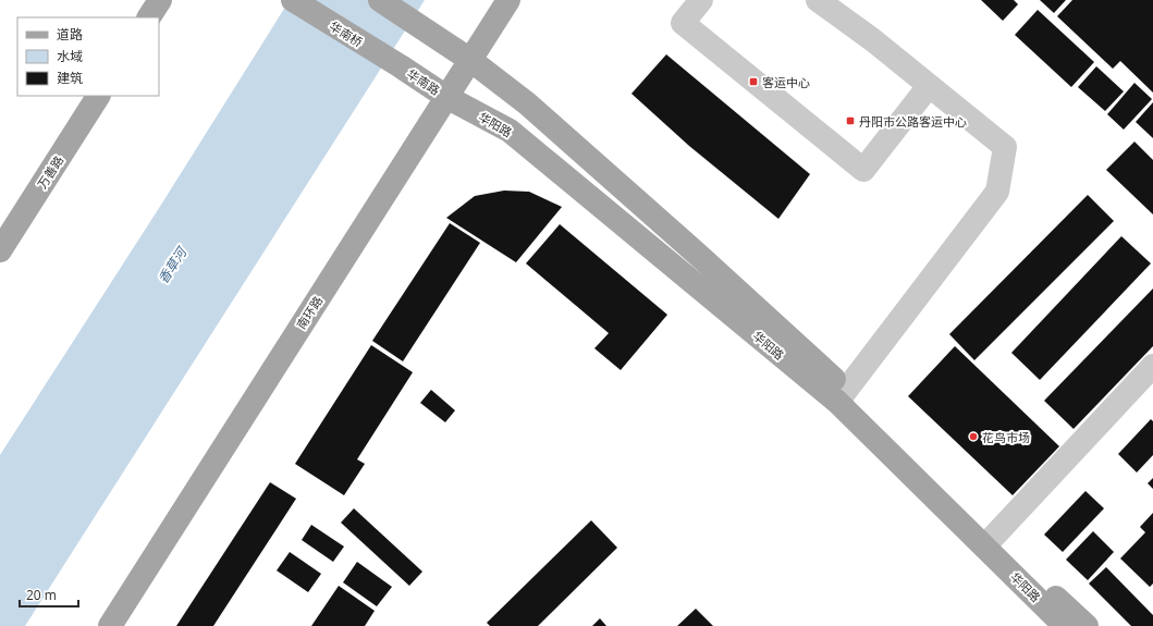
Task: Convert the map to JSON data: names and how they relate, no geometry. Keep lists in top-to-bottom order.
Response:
{
  "streets": {
    "main road": [
      "华南桥",
      "华南路",
      "华阳路",
      "万善路",
      "南环路"
    ]
  },
  "crossings": [
    ["华南桥", "华南路"],
    ["华南路", "华阳路"],
    ["华南路", "南环路"],
    ["华阳路", "南环路"]
  ],
  "water": ["香草河"],
  "places": {
    "transit": ["客运中心", "丹阳市公路客运中心"],
    "other": ["花鸟市场"]
  },
  "legend": ["道路", "水域", "建筑"],
  "scale_bar": "20 m"
}
